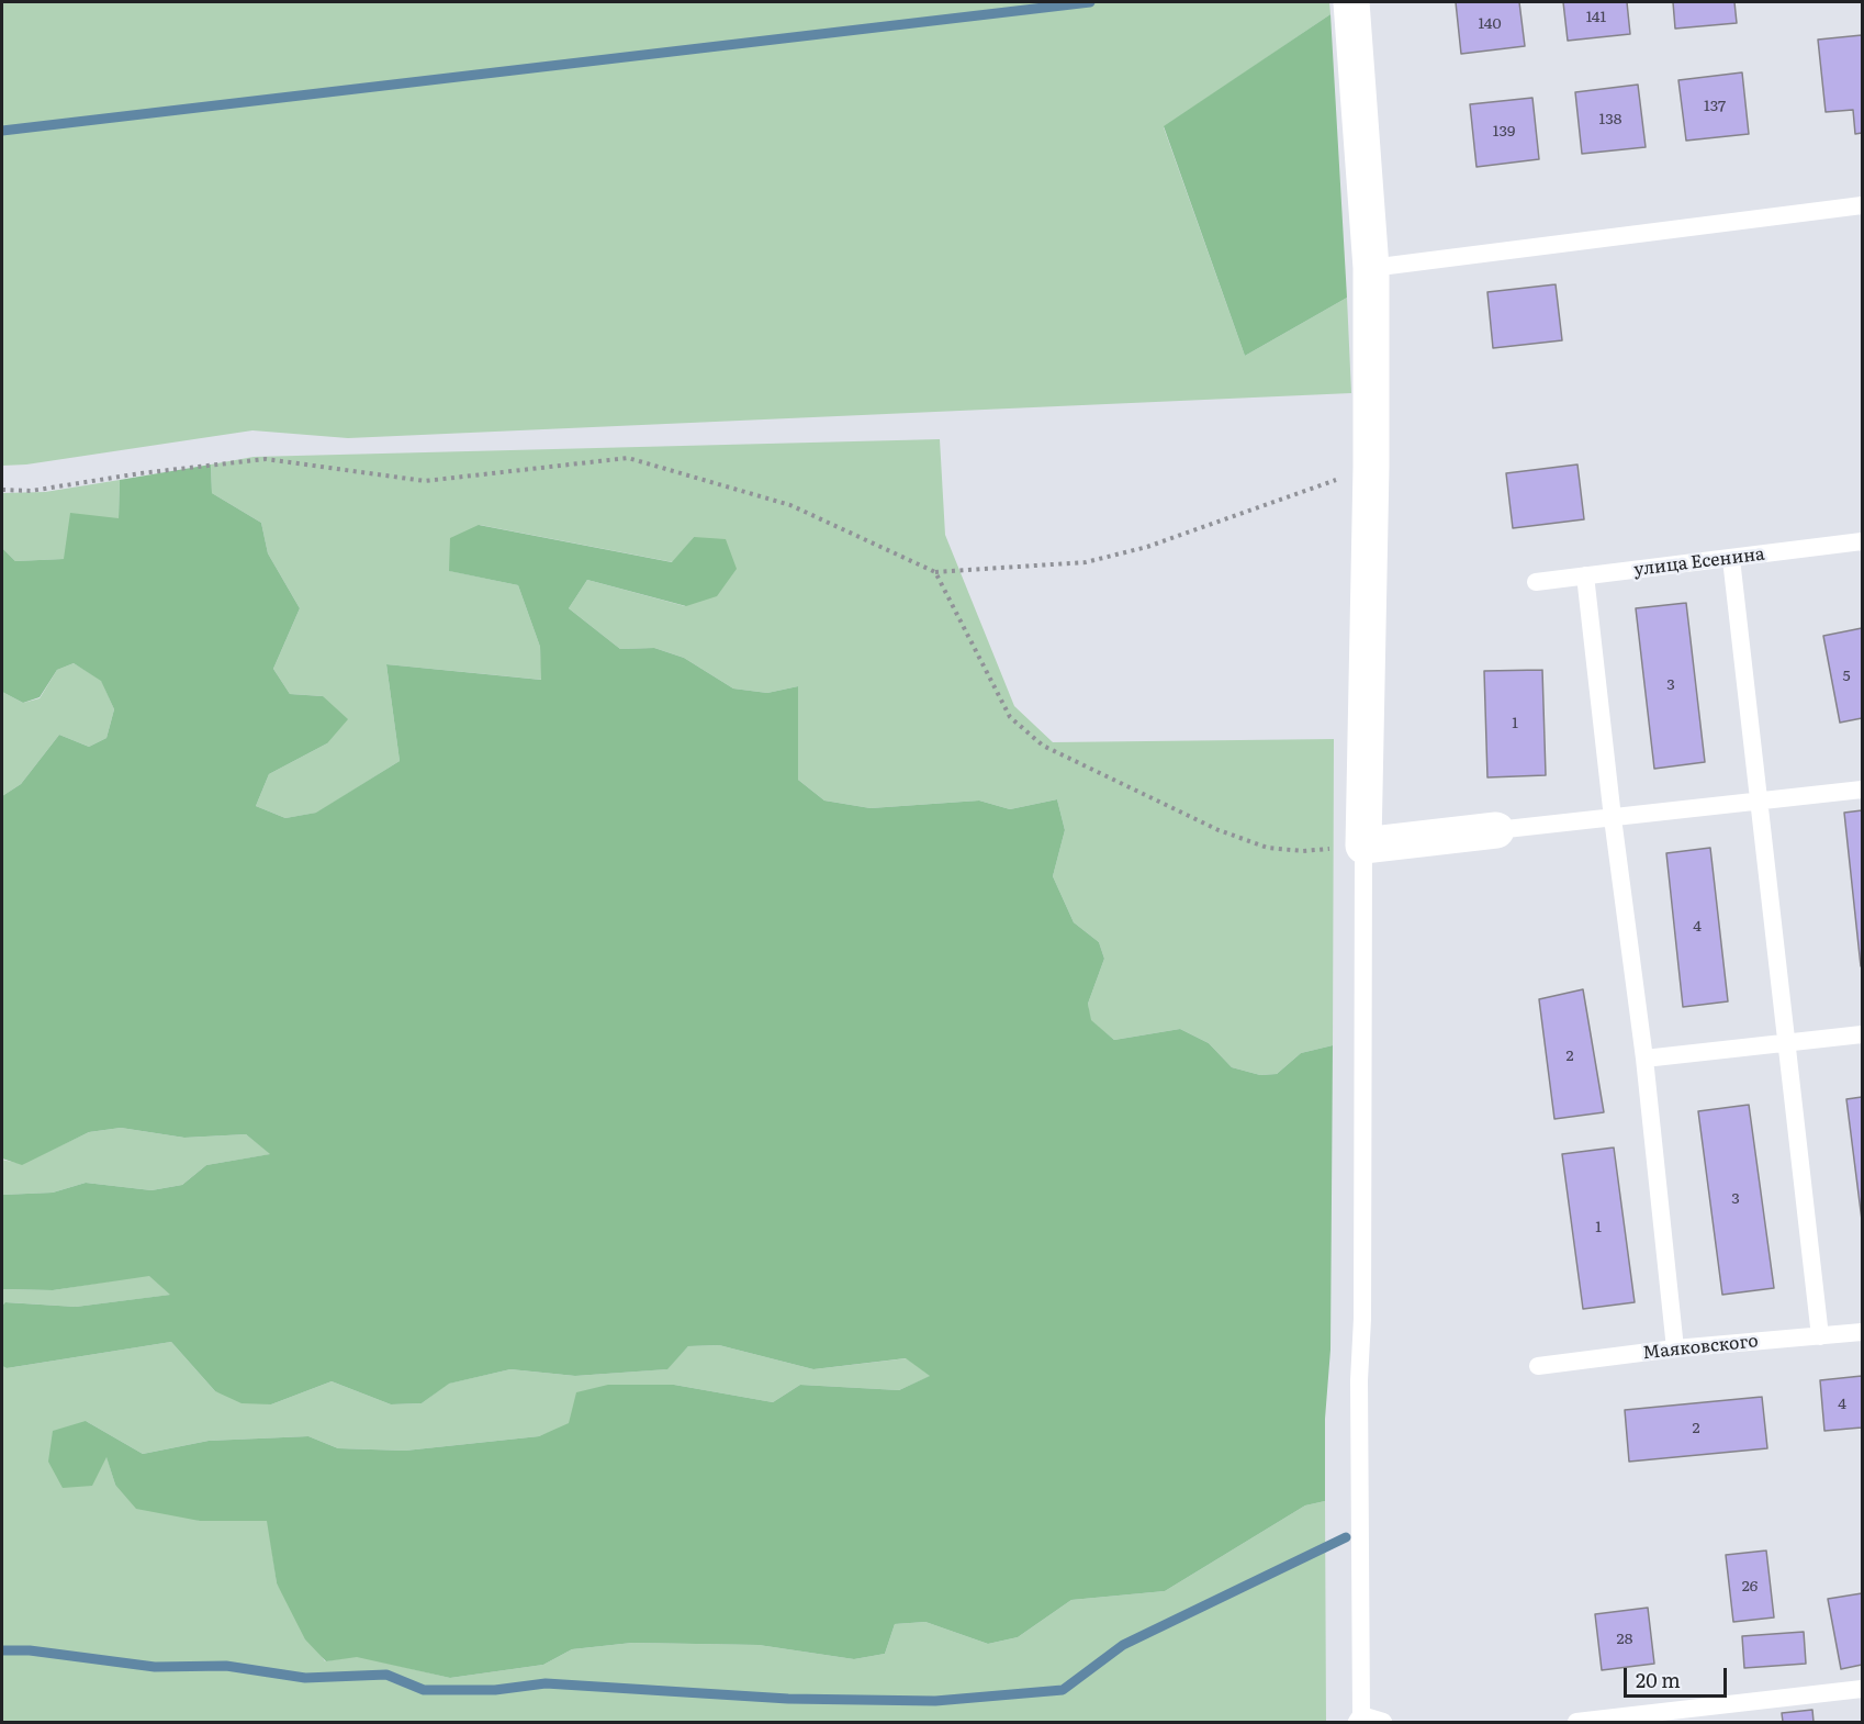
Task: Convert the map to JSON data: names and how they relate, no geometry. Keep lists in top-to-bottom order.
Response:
{
  "streets": {
    "lane": ["улица Есенина", "Маяковского"]
  },
  "house_numbers": [
    "141",
    "140",
    "137",
    "138",
    "139",
    "5",
    "3",
    "1",
    "4",
    "2",
    "3",
    "1",
    "4",
    "2",
    "26",
    "28"
  ],
  "scale_bar": "20 m"
}
